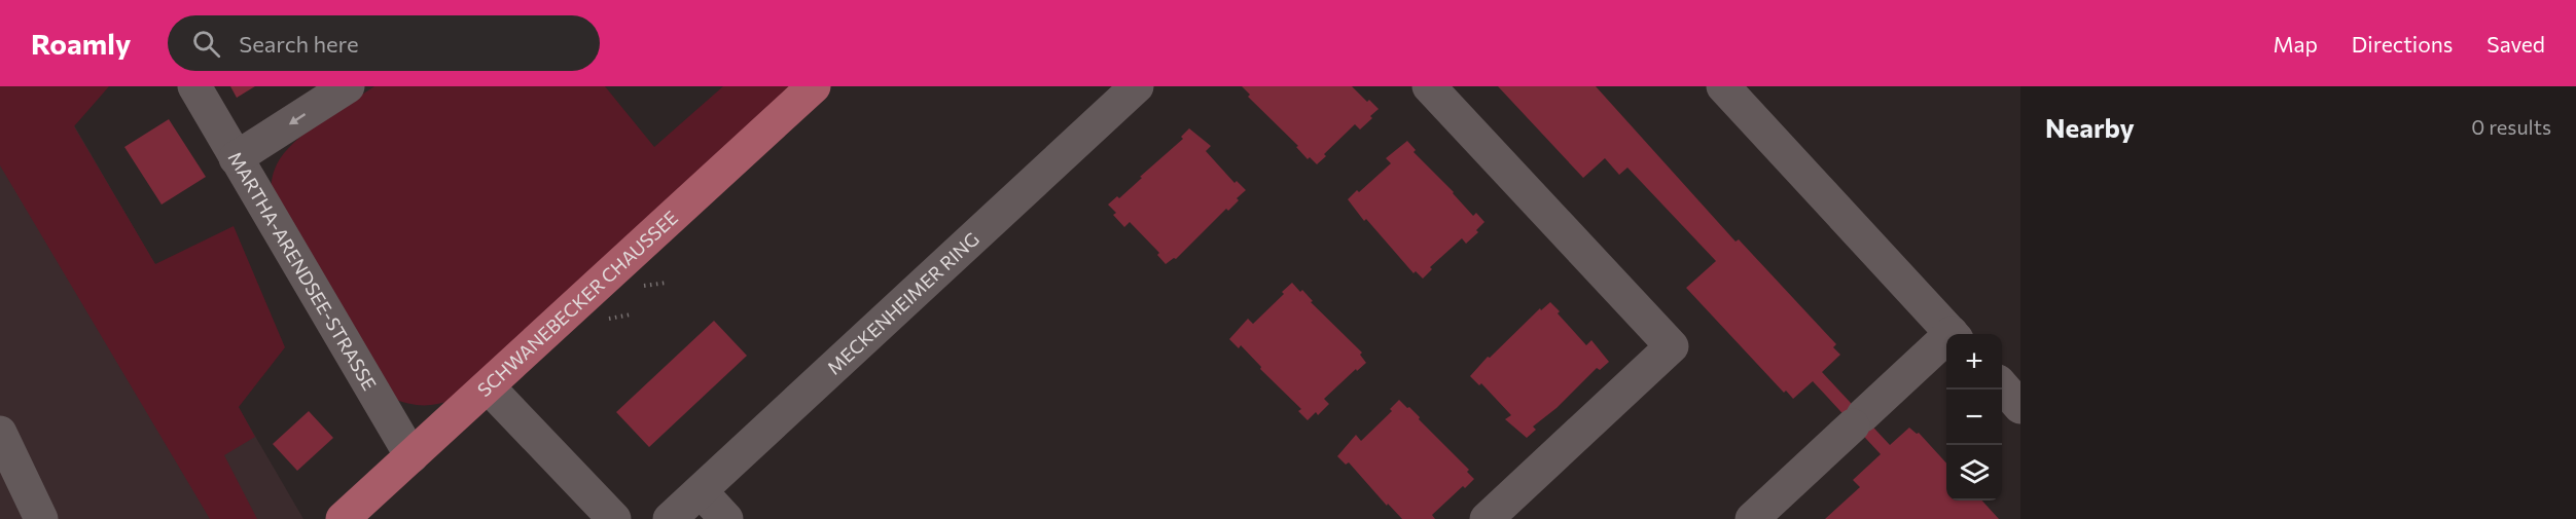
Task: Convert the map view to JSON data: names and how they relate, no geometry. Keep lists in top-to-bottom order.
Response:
{
  "streets": {
    "main road": ["SCHWANEBECKER CHAUSSEE"],
    "street": ["MARTHA-ARENDSEE-STRASSE", "MECKENHEIMER RING"]
  },
  "crossings": [
    ["MARTHA-ARENDSEE-STRASSE", "SCHWANEBECKER CHAUSSEE"]
  ],
  "page": {
    "header": "Roamly",
    "search": "Search here",
    "nav": ["Map", "Directions", "Saved"],
    "heading": ["Nearby", "0 results"],
    "map_buttons": ["+", "−"]
  }
}
